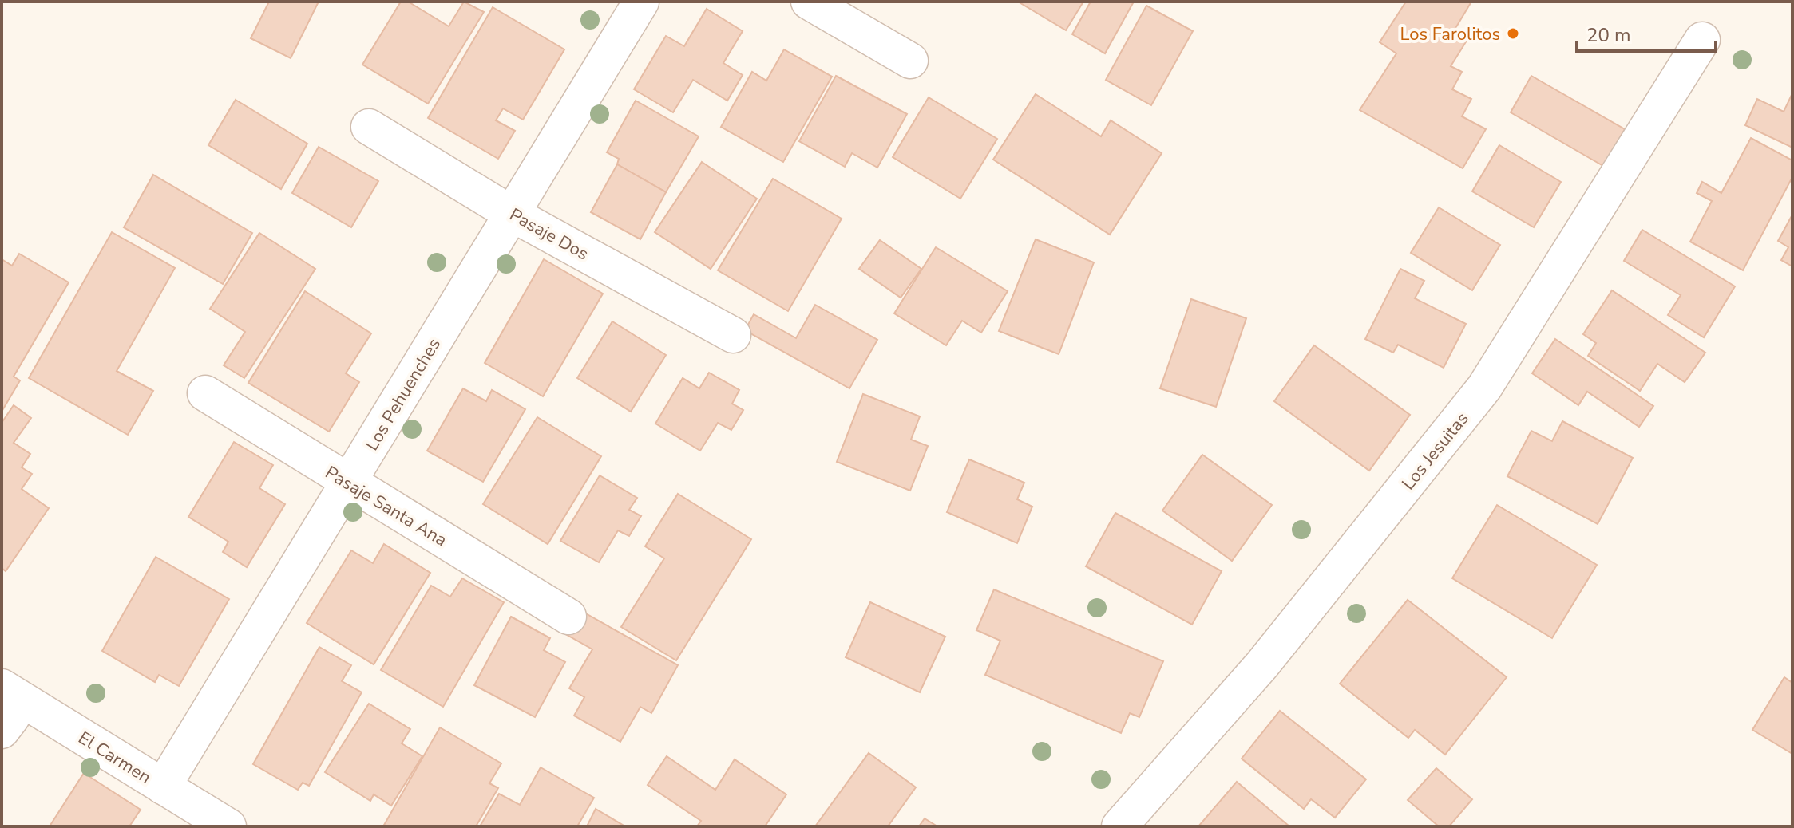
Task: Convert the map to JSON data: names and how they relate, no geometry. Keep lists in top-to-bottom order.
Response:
{
  "streets": {
    "street": [
      "Pasaje Dos",
      "Los Pehuenches",
      "Los Jesuitas",
      "Pasaje Santa Ana",
      "El Carmen"
    ]
  },
  "crossings": [
    ["Pasaje Dos", "Los Pehuenches"],
    ["Los Pehuenches", "Pasaje Santa Ana"],
    ["Los Pehuenches", "El Carmen"]
  ],
  "places": ["Los Farolitos"],
  "scale_bar": "20 m"
}
